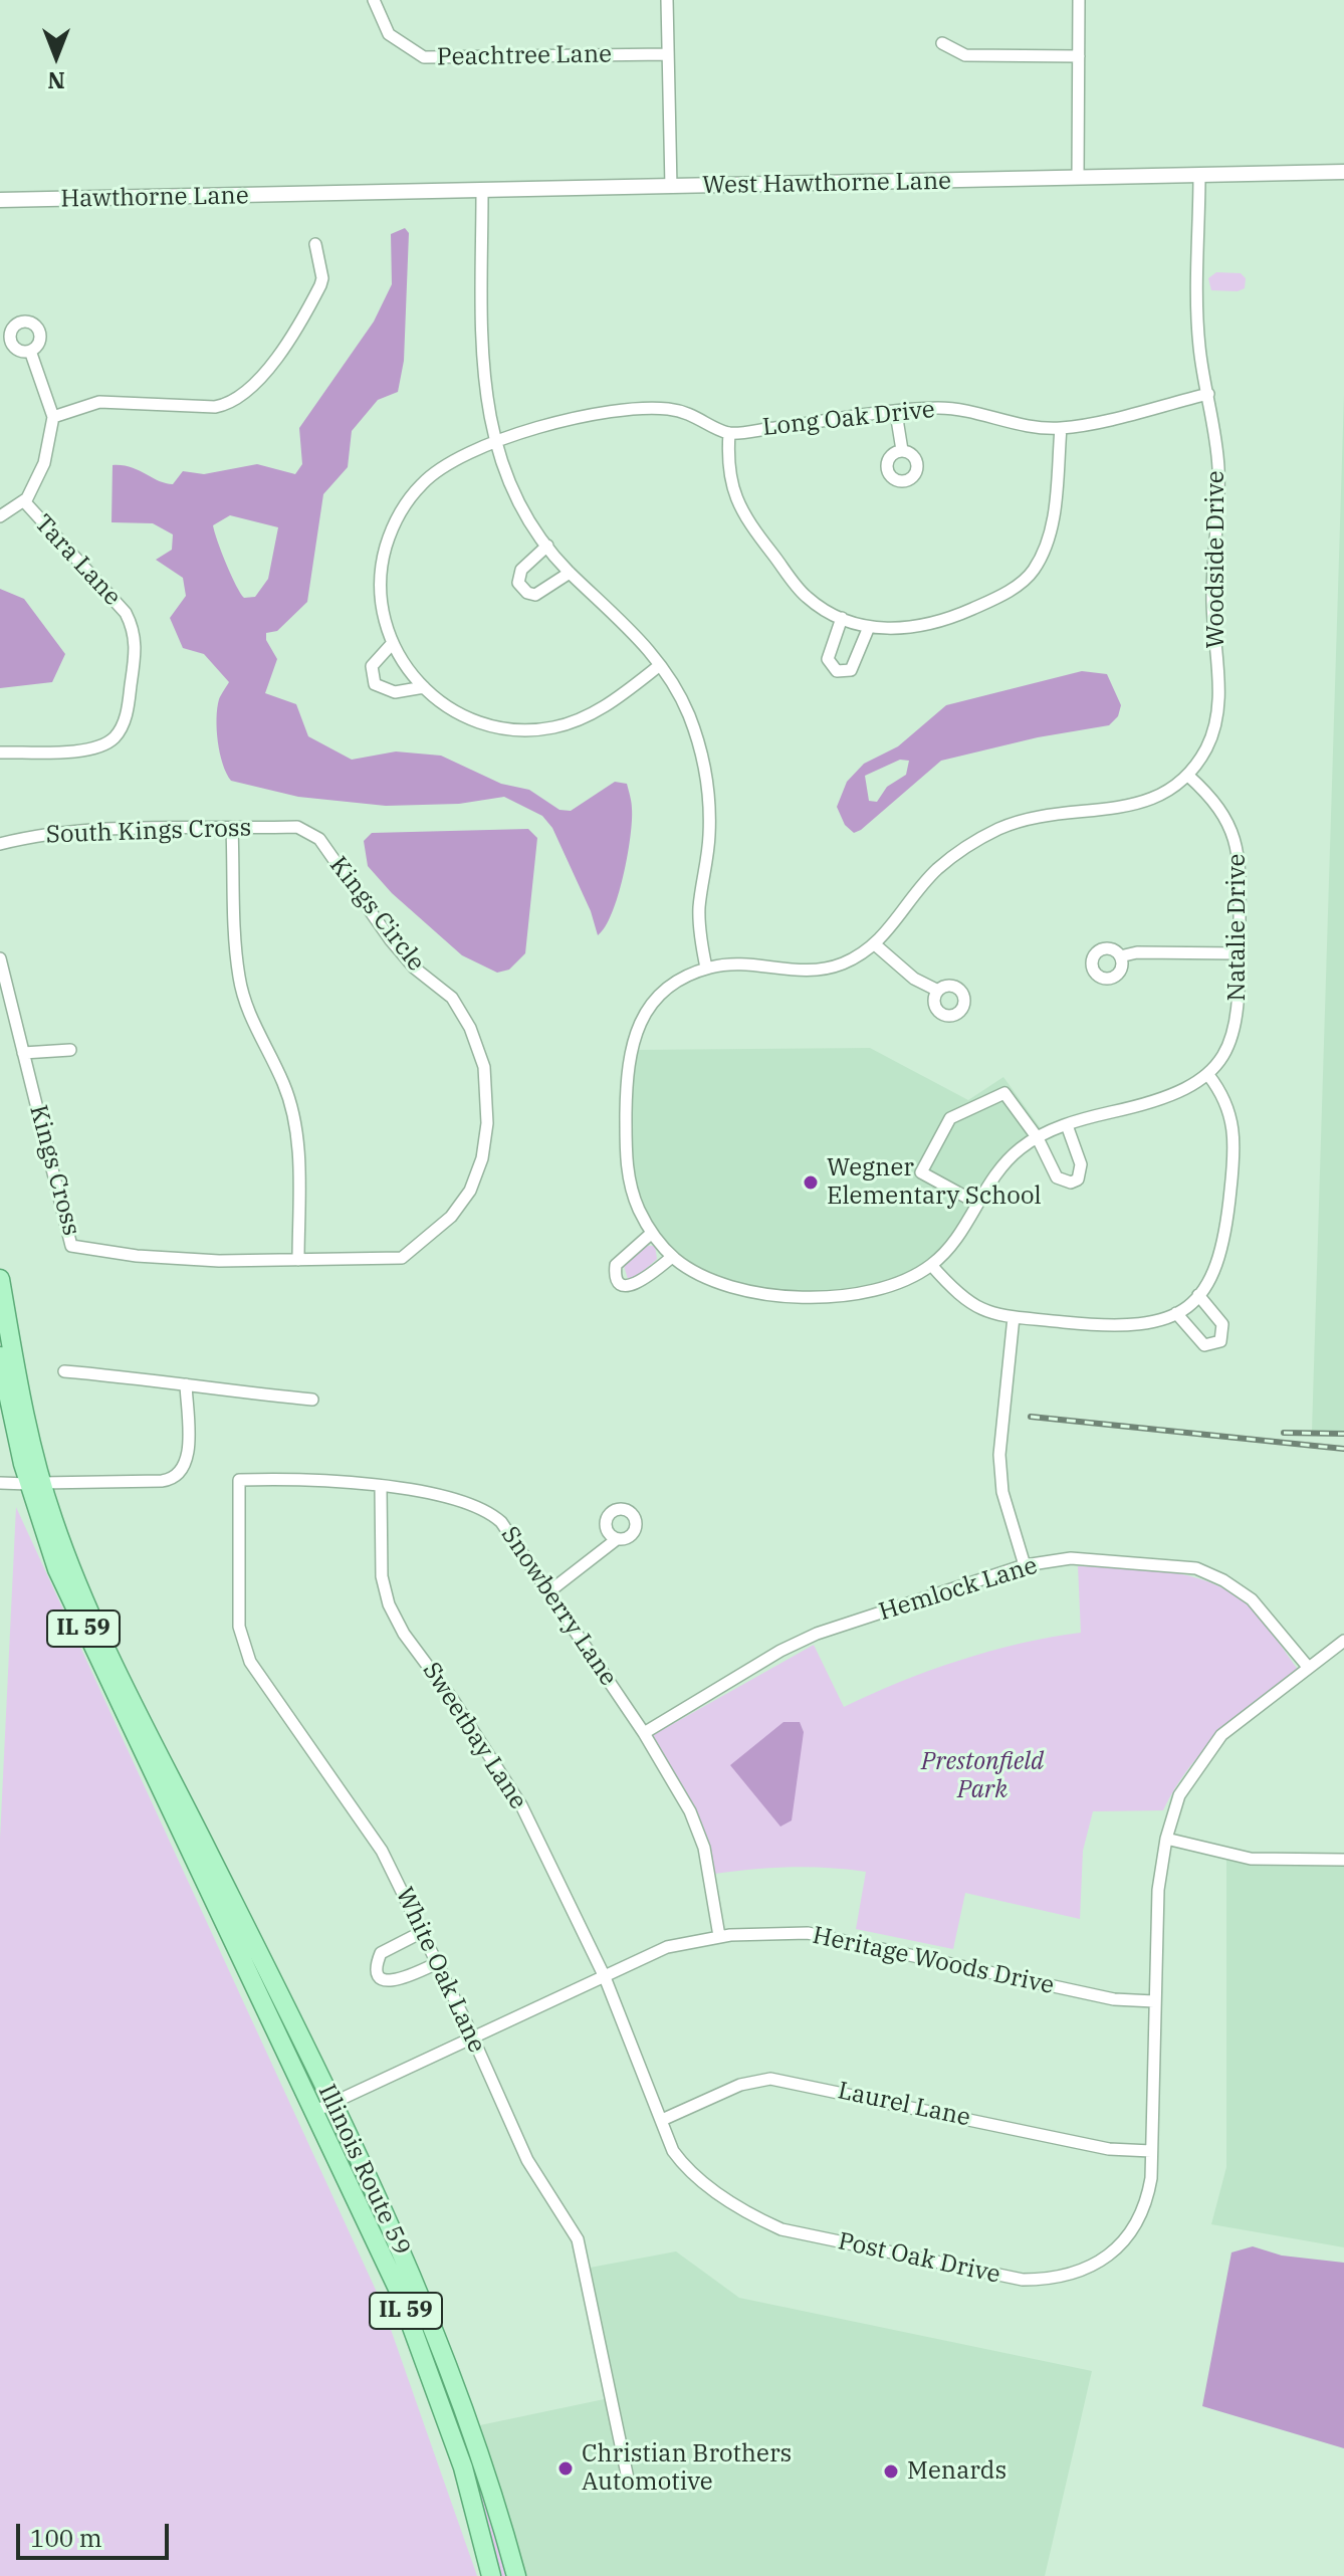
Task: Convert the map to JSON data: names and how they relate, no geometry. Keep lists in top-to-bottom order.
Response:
{
  "streets": {
    "main road": ["IL 59", "Illinois Route 59"],
    "street": [
      "Peachtree Lane",
      "West Hawthorne Lane",
      "Hawthorne Lane",
      "Long Oak Drive",
      "Woodside Drive",
      "Tara Lane",
      "South Kings Cross",
      "Kings Circle",
      "Natalie Drive",
      "Kings Cross",
      "Hemlock Lane",
      "Snowberry Lane",
      "Sweetbay Lane",
      "Heritage Woods Drive",
      "White Oak Lane",
      "Laurel Lane",
      "Post Oak Drive"
    ]
  },
  "crossings": [
    ["West Hawthorne Lane", "Hawthorne Lane"],
    ["West Hawthorne Lane", "Woodside Drive"],
    ["Long Oak Drive", "Woodside Drive"],
    ["Woodside Drive", "Natalie Drive"],
    ["South Kings Cross", "Kings Circle"],
    ["Kings Circle", "Kings Cross"],
    ["Hemlock Lane", "Snowberry Lane"],
    ["Hemlock Lane", "Post Oak Drive"],
    ["Snowberry Lane", "Sweetbay Lane"],
    ["Snowberry Lane", "Heritage Woods Drive"],
    ["Snowberry Lane", "White Oak Lane"],
    ["IL 59", "Illinois Route 59"],
    ["Sweetbay Lane", "Heritage Woods Drive"],
    ["Sweetbay Lane", "Post Oak Drive"],
    ["Heritage Woods Drive", "White Oak Lane"],
    ["Heritage Woods Drive", "Illinois Route 59"],
    ["Heritage Woods Drive", "Post Oak Drive"],
    ["Laurel Lane", "Post Oak Drive"]
  ],
  "parks": ["Prestonfield Park"],
  "places": ["Wegner Elementary School", "Christian Brothers Automotive", "Menards"],
  "scale_bar": "100 m",
  "north": "bottom"
}
